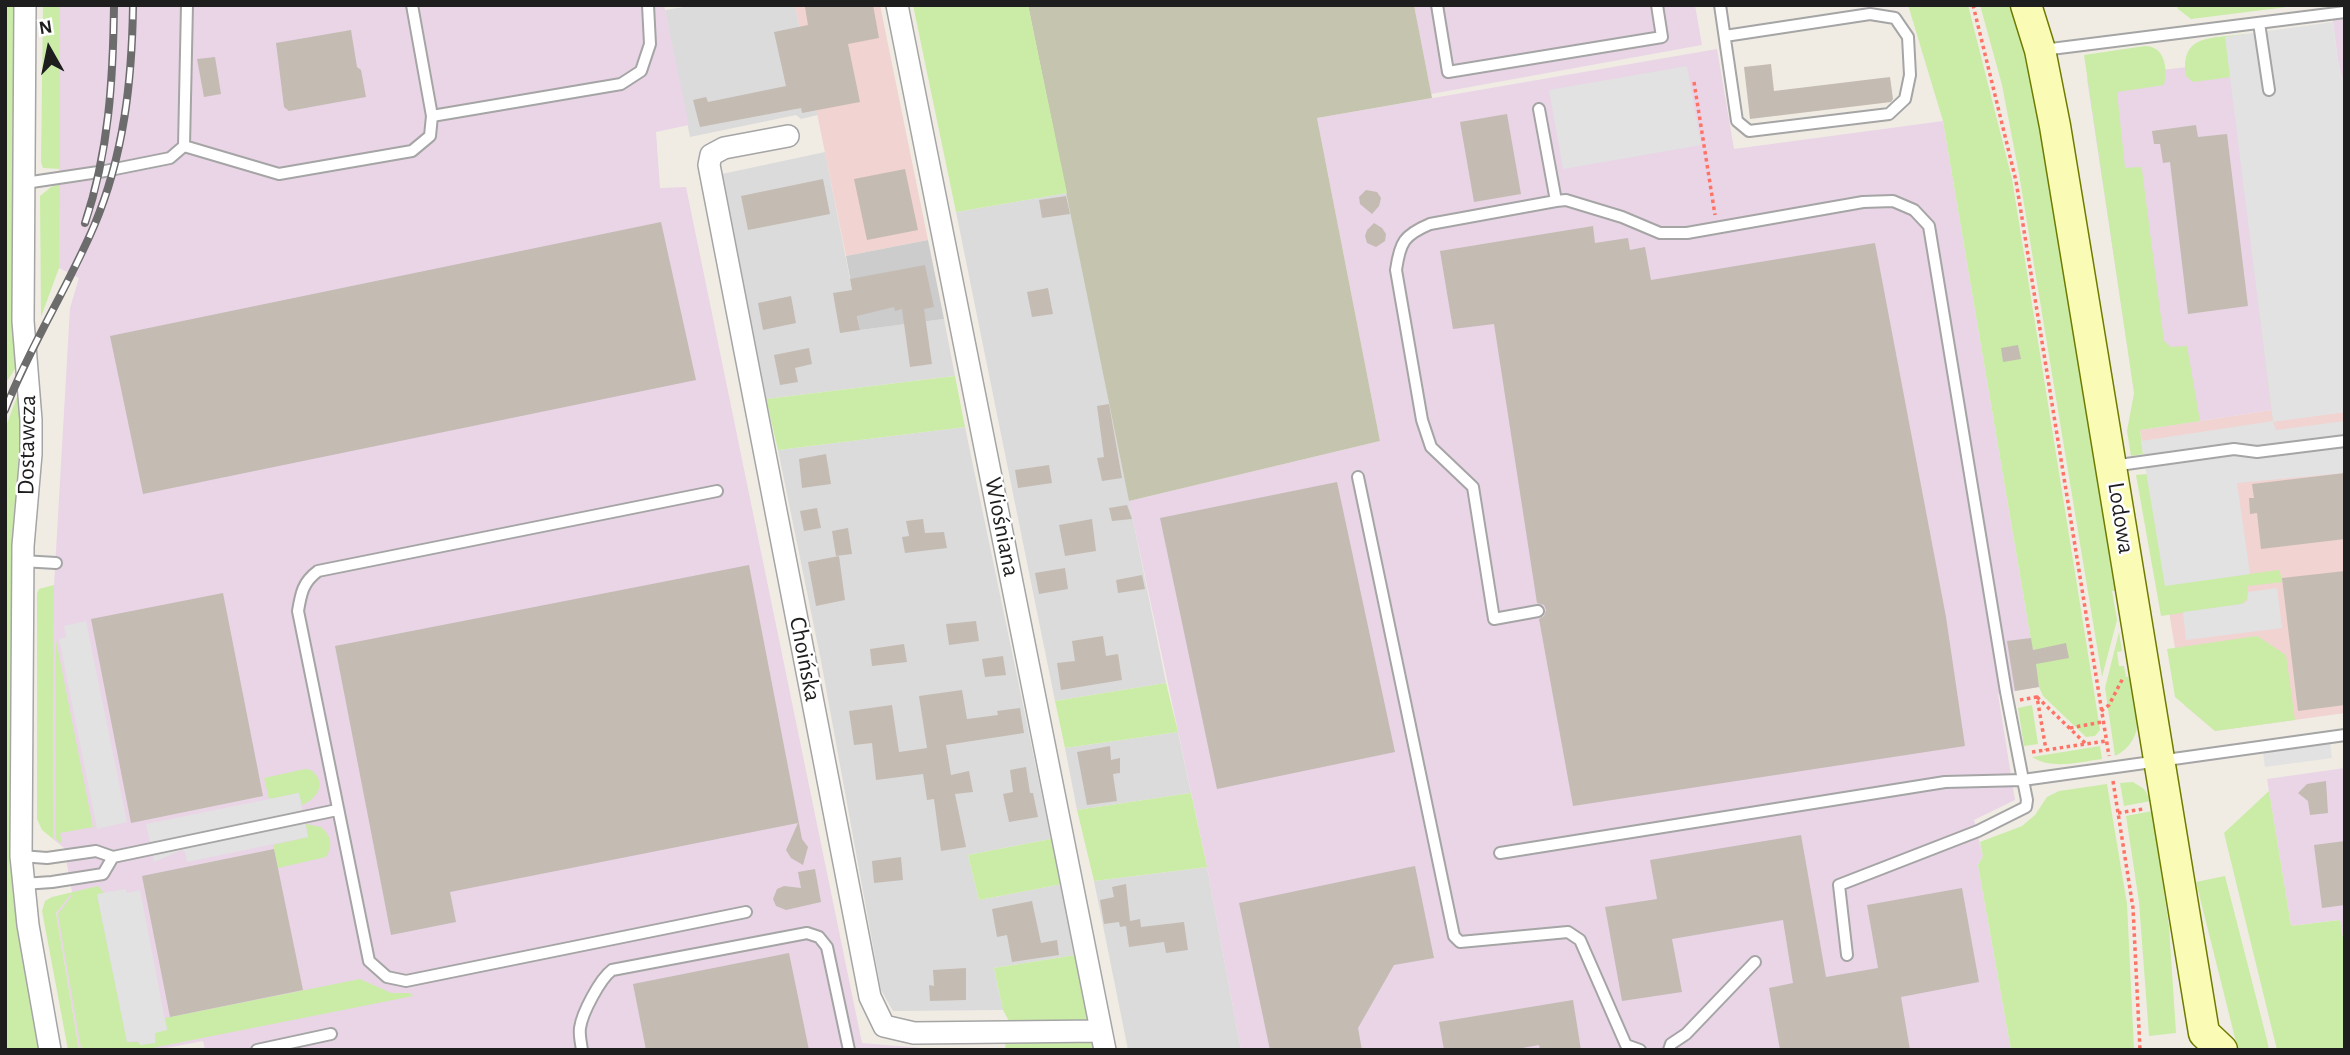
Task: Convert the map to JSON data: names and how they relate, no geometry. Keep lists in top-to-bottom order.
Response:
{
  "streets": {
    "street": [
      "Dostawcza",
      "Lodowa",
      "Wiośniana",
      "Choińska"
    ]
  },
  "crossings": [
    ["Wiośniana", "Choińska"]
  ],
  "north": "top"
}
